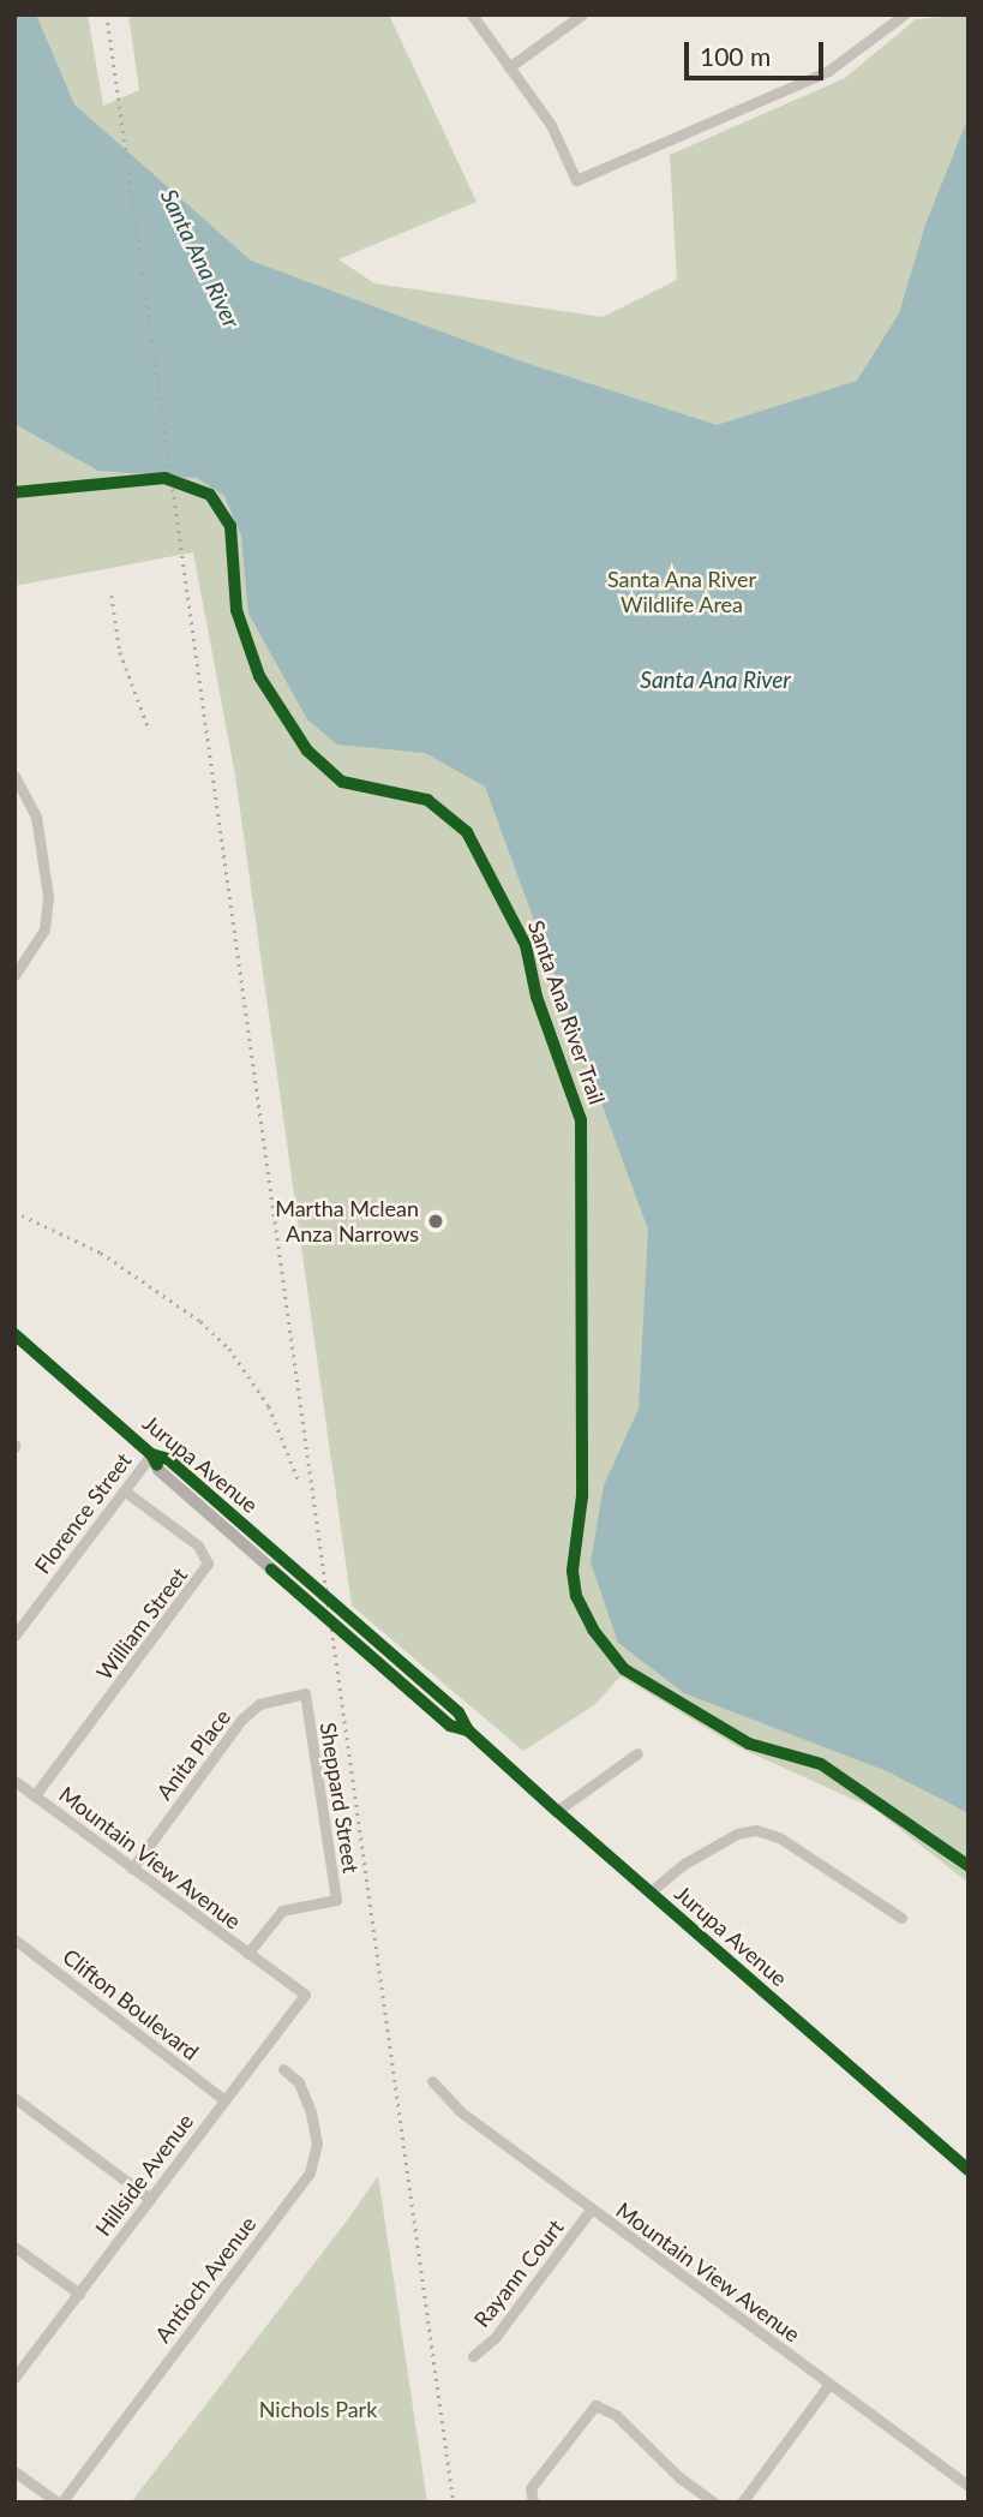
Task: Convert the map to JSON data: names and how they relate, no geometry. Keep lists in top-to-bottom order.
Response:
{
  "streets": {
    "main road": ["Jurupa Avenue"],
    "street": [
      "Florence Street",
      "William Street",
      "Anita Place",
      "Sheppard Street",
      "Mountain View Avenue",
      "Clifton Boulevard",
      "Hillside Avenue",
      "Rayann Court",
      "Antioch Avenue"
    ],
    "cycle path": ["Santa Ana River Trail"]
  },
  "crossings": [
    ["Jurupa Avenue", "Florence Street"],
    ["Florence Street", "William Street"],
    ["William Street", "Mountain View Avenue"],
    ["Anita Place", "Sheppard Street"],
    ["Anita Place", "Mountain View Avenue"],
    ["Sheppard Street", "Mountain View Avenue"],
    ["Mountain View Avenue", "Hillside Avenue"],
    ["Mountain View Avenue", "Rayann Court"],
    ["Clifton Boulevard", "Hillside Avenue"]
  ],
  "water": ["Santa Ana River"],
  "parks": ["Santa Ana River Wildlife Area", "Nichols Park"],
  "places": ["Martha Mclean Anza Narrows"],
  "scale_bar": "100 m"
}
